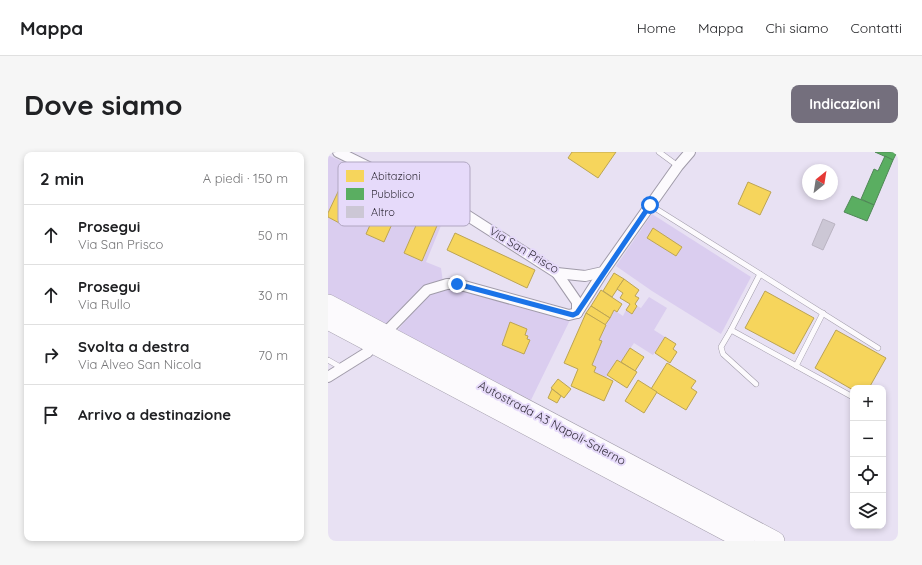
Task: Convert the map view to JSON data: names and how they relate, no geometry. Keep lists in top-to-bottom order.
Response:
{
  "streets": {
    "highway": ["Autostrada A3 Napoli-Salerno"],
    "street": ["Via San Prisco"]
  },
  "legend": ["Abitazioni", "Pubblico", "Altro"],
  "north": "top right",
  "page": {
    "header": "Mappa",
    "nav": [
      "Home",
      "Mappa",
      "Chi siamo",
      "Contatti"
    ],
    "buttons": "Indicazioni",
    "title": "Dove siamo",
    "heading": ["2 min", "A piedi · 150 m"],
    "list": [
      ["Prosegui", "Via San Prisco", "50 m"],
      ["Prosegui", "Via Rullo", "30 m"],
      ["Svolta a destra", "Via Alveo San Nicola", "70 m"],
      "Arrivo a destinazione"
    ],
    "map_buttons": ["+", "−"]
  }
}
